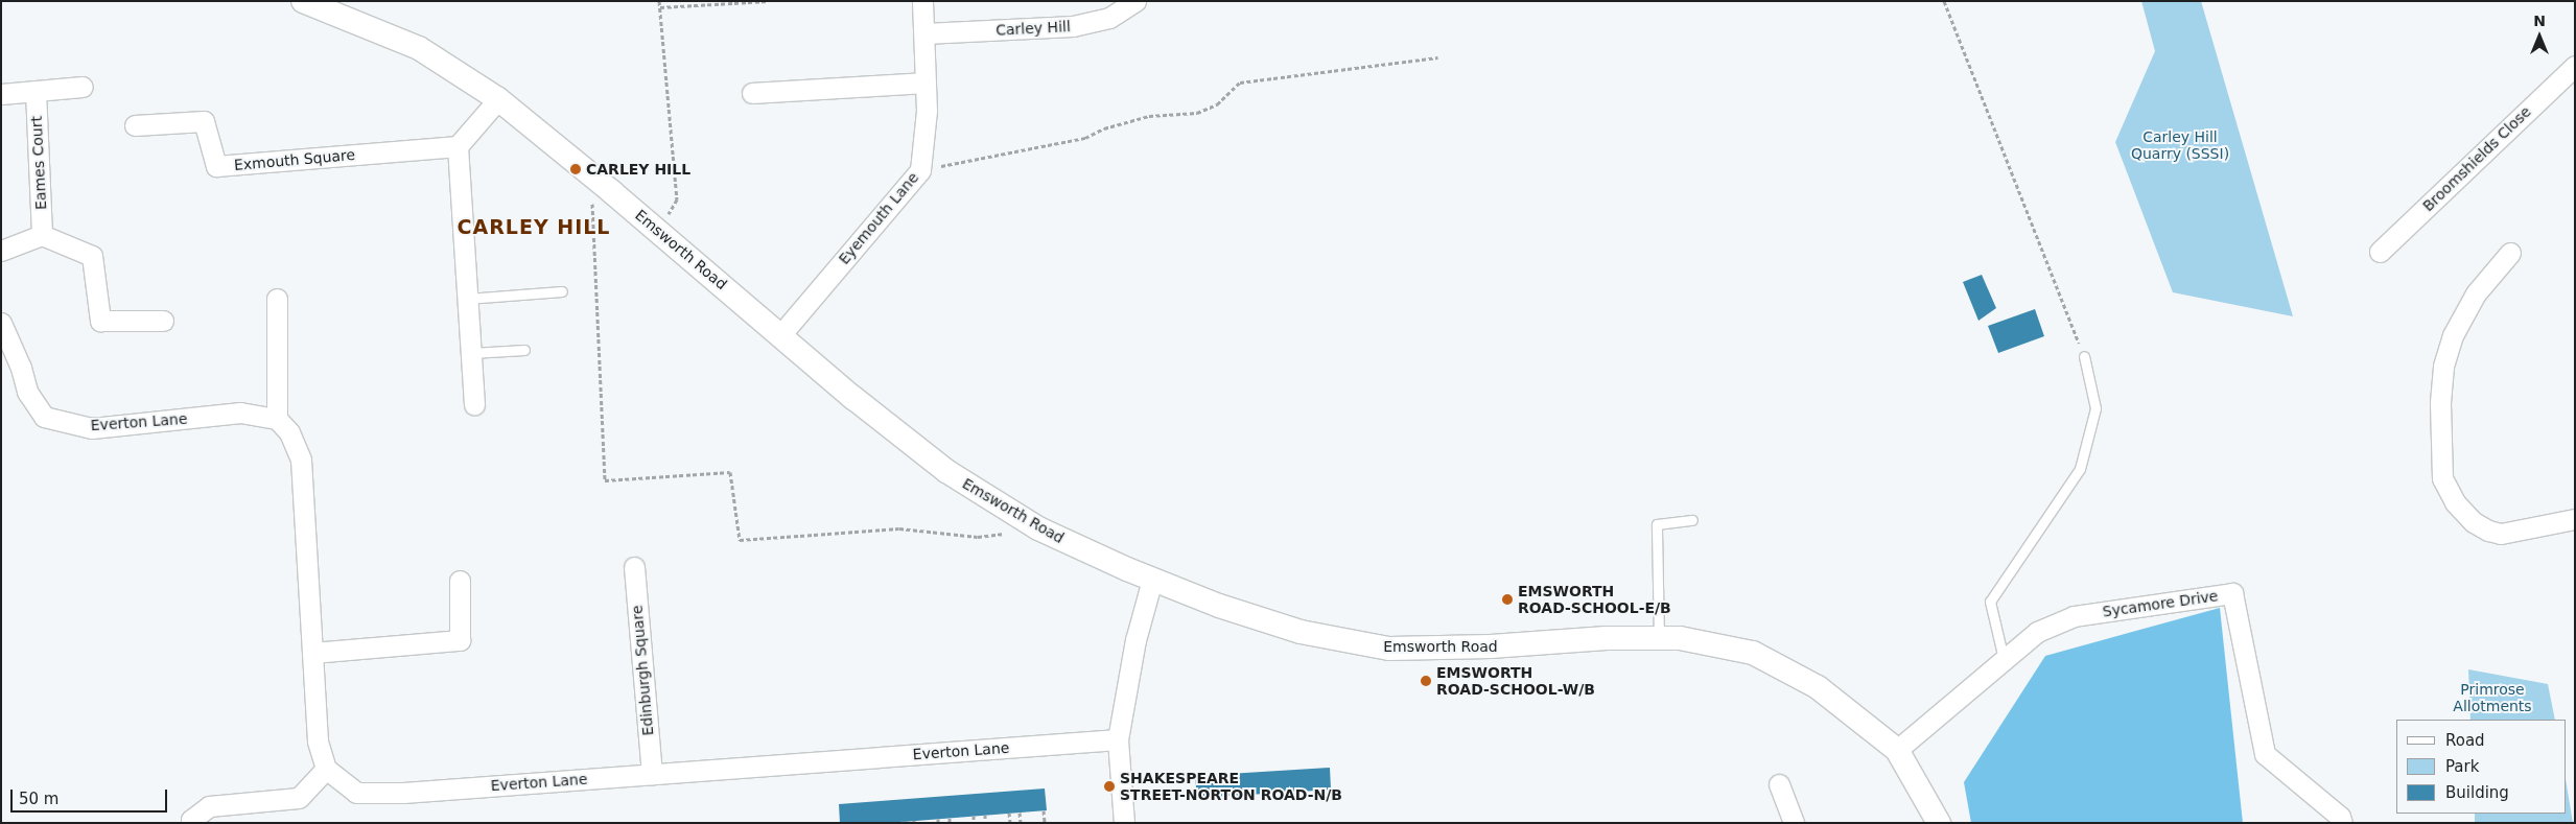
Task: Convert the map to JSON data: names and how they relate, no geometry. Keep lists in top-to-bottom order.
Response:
{
  "streets": {
    "street": [
      "Carley Hill",
      "Broomshields Close",
      "Exmouth Square",
      "Eames Court",
      "Eyemouth Lane",
      "Emsworth Road",
      "Everton Lane",
      "Sycamore Drive",
      "Edinburgh Square"
    ]
  },
  "crossings": [
    ["Carley Hill", "Eyemouth Lane"],
    ["Eyemouth Lane", "Emsworth Road"],
    ["Emsworth Road", "Sycamore Drive"],
    ["Everton Lane", "Edinburgh Square"]
  ],
  "districts": ["CARLEY HILL"],
  "parks": ["Carley Hill Quarry (SSSI)", "Primrose Allotments"],
  "places": [
    "CARLEY HILL",
    "EMSWORTH ROAD-SCHOOL-E/B",
    "EMSWORTH ROAD-SCHOOL-W/B",
    "SHAKESPEARE STREET-NORTON ROAD-N/B"
  ],
  "legend": ["Road", "Park", "Building"],
  "scale_bar": "50 m",
  "north": "top"
}
